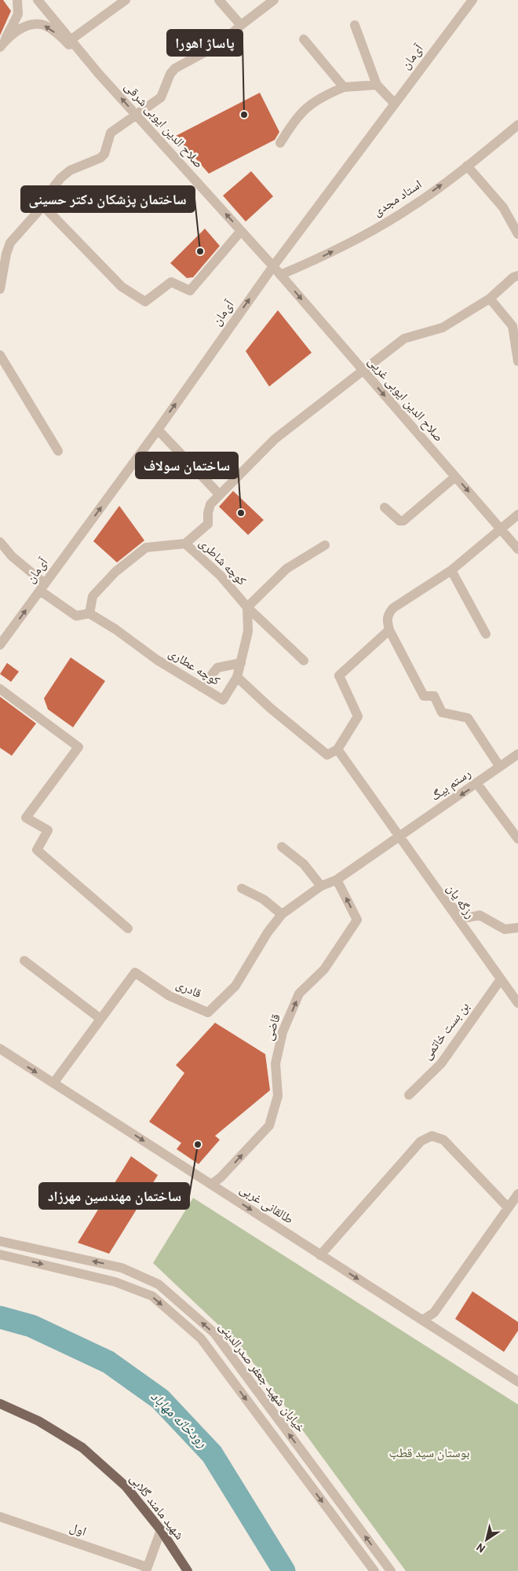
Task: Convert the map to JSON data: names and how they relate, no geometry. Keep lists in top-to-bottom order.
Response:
{
  "streets": {
    "main road": ["شهید مامند گلابی"],
    "street": [
      "آی‌مان",
      "صلاح الدین ایوبی شرقی",
      "استاد مجدی",
      "صلاح الدین ایوبی غریی",
      "کوچه شاطری",
      "کوچه عطاری",
      "رستم بیگ",
      "رزگه یان",
      "قادری",
      "قاضی",
      "بن بست خاتمی",
      "طالقانی غربی",
      "خیابان شهید جعفر صدرالدینی",
      "اول"
    ]
  },
  "crossings": [
    ["آی‌مان", "صلاح الدین ایوبی شرقی"],
    ["آی‌مان", "صلاح الدین ایوبی غریی"],
    ["آی‌مان", "کوچه عطاری"],
    ["صلاح الدین ایوبی شرقی", "صلاح الدین ایوبی غریی"],
    ["استاد مجدی", "صلاح الدین ایوبی غریی"],
    ["کوچه شاطری", "کوچه عطاری"],
    ["کوچه عطاری", "رزگه یان"],
    ["رستم بیگ", "رزگه یان"],
    ["رستم بیگ", "قادری"],
    ["رستم بیگ", "قاضی"],
    ["رزگه یان", "بن بست خاتمی"],
    ["قادری", "قاضی"],
    ["قادری", "طالقانی غربی"],
    ["قاضی", "طالقانی غربی"]
  ],
  "one_way": [
    "آی‌مان",
    "صلاح الدین ایوبی شرقی",
    "استاد مجدی",
    "صلاح الدین ایوبی غریی",
    "رستم بیگ",
    "قاضی",
    "طالقانی غربی"
  ],
  "water": ["رودخانه مهاباد"],
  "parks": ["بوستان سید قطب"],
  "places": [
    "پاساژ اهورا",
    "ساختمان پزشکان دکتر حسینی",
    "ساختمان سولاف",
    "ساختمان مهندسین مهرزاد"
  ],
  "north": "bottom left"
}
